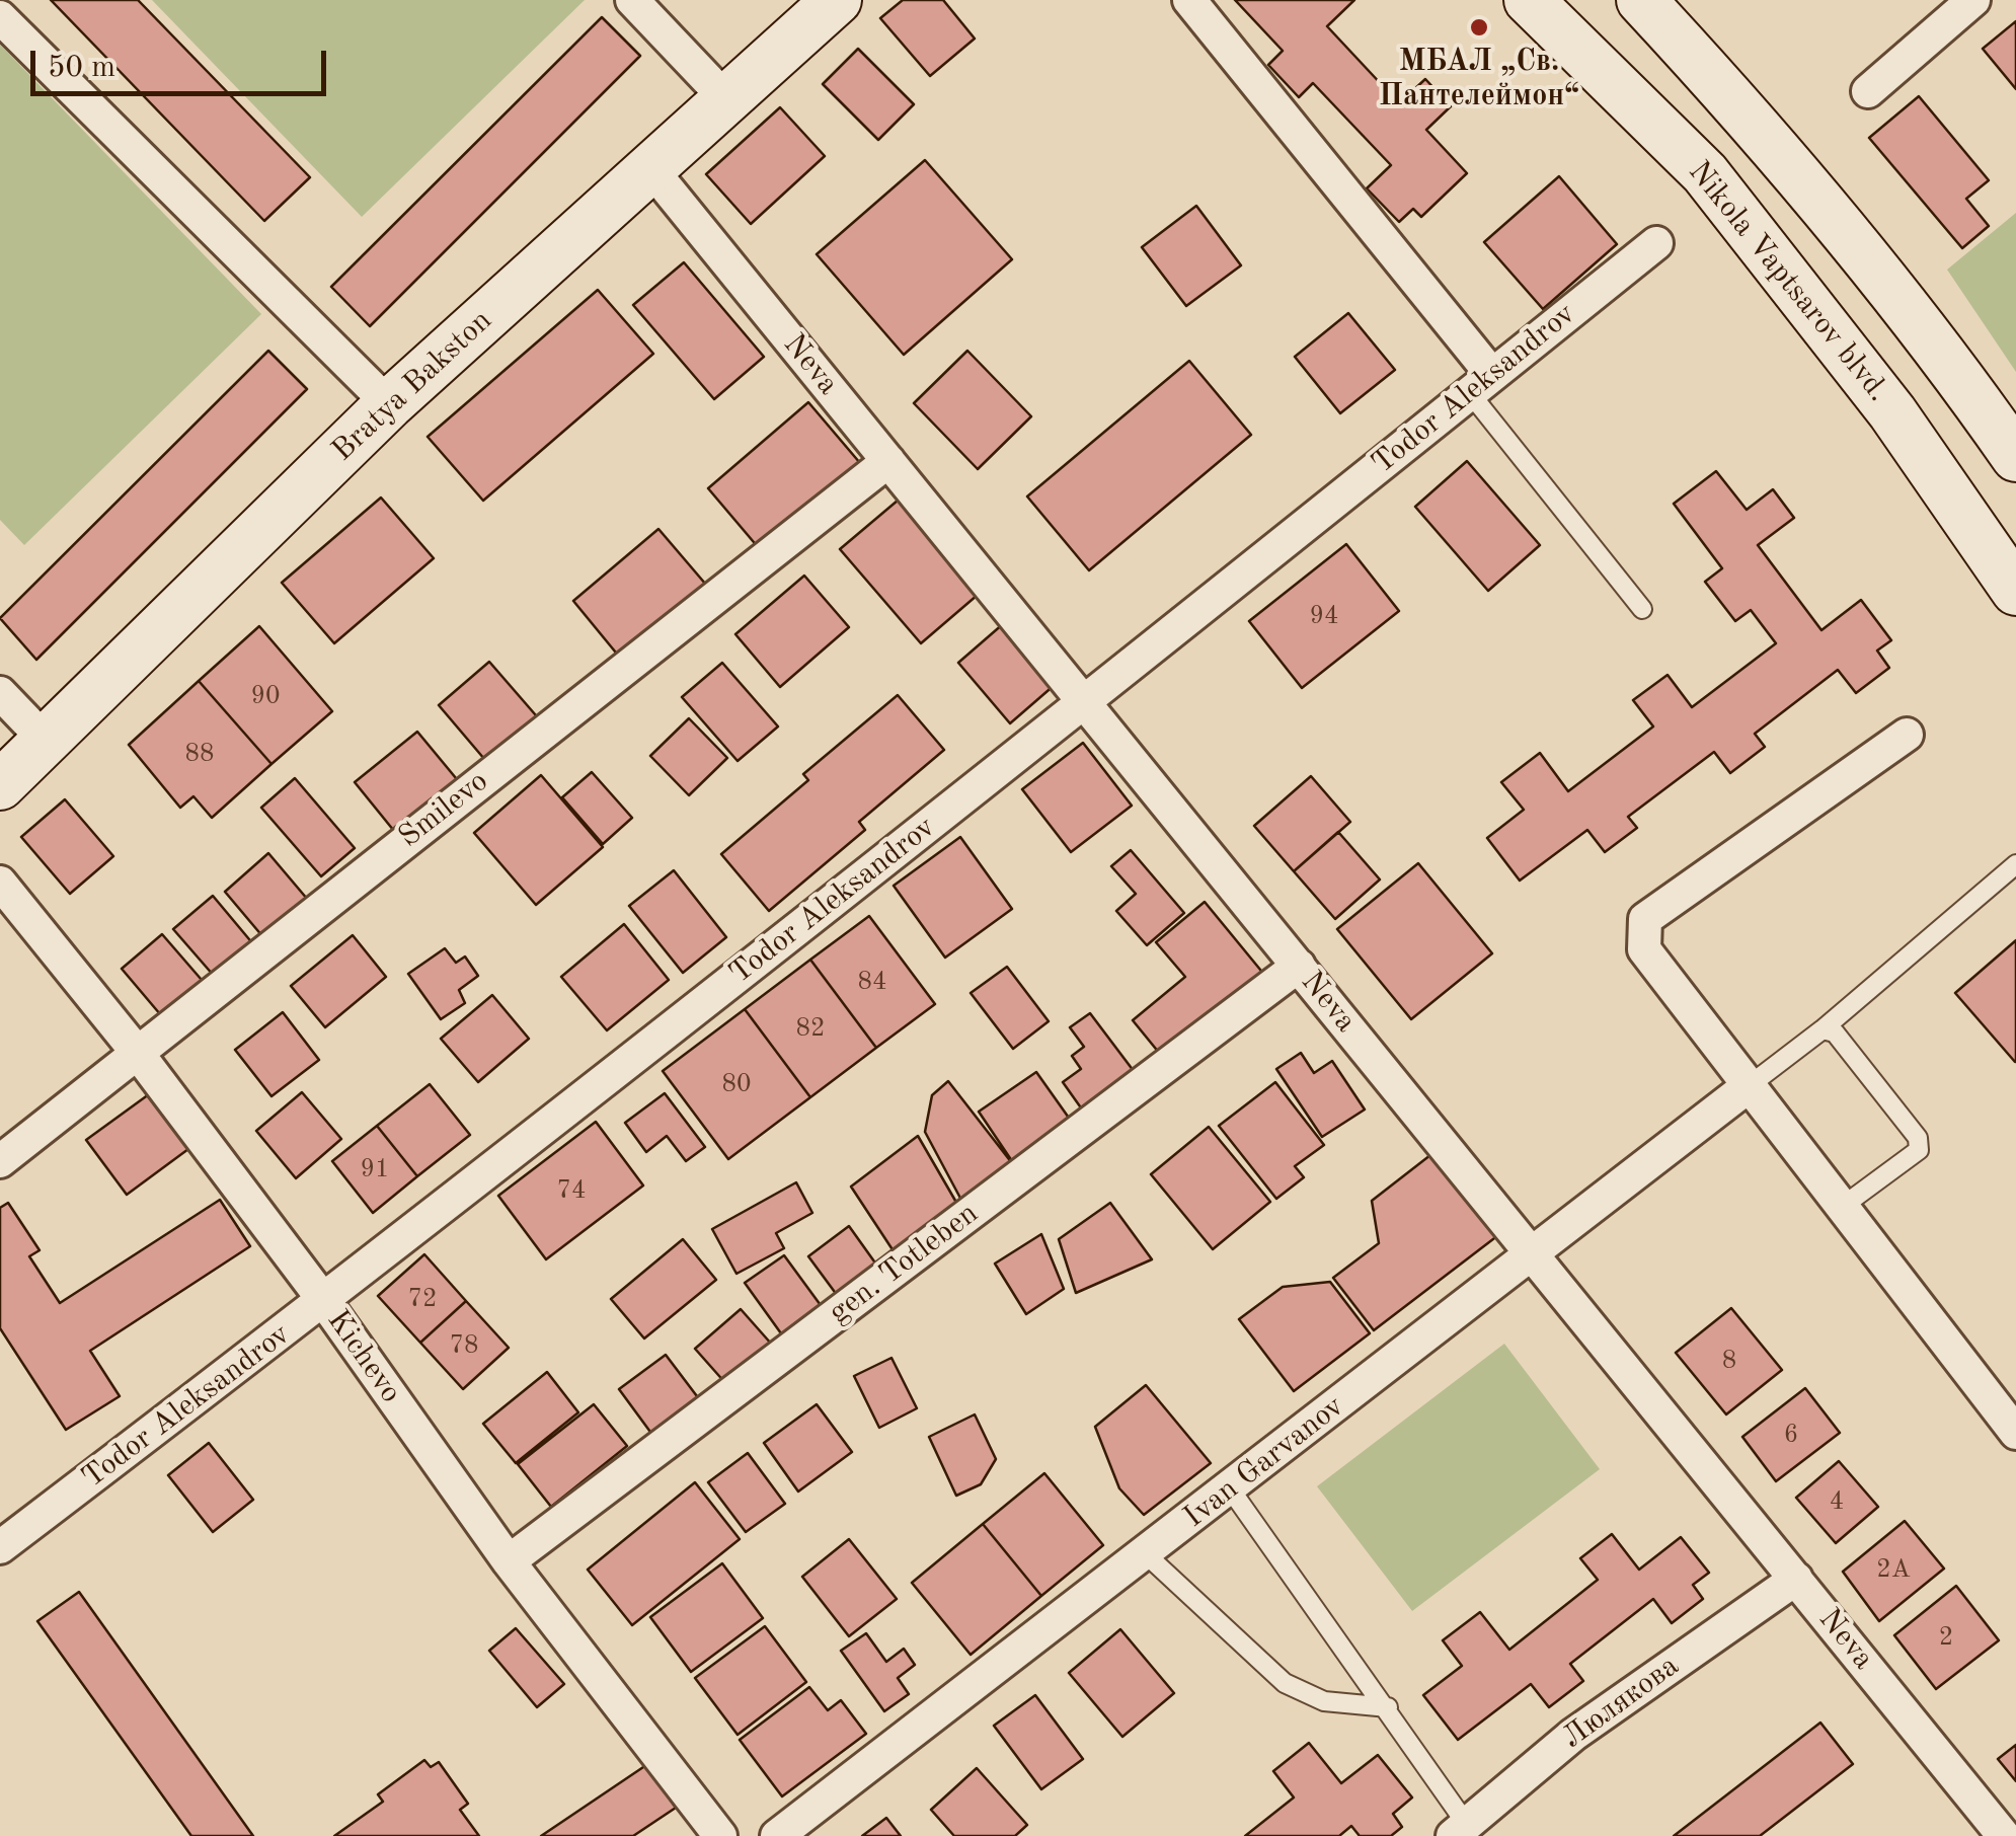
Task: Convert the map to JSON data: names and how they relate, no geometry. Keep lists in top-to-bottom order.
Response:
{
  "streets": {
    "street": [
      "Nikola Vaptsarov blvd.",
      "Neva",
      "Bratya Bakston",
      "Todor Aleksandrov",
      "Smilevo",
      "gen. Totleben",
      "Kichevo",
      "Ivan Garvanov",
      "Люлякова"
    ]
  },
  "crossings": [
    ["Neva", "Bratya Bakston"],
    ["Neva", "Todor Aleksandrov"],
    ["Neva", "Smilevo"],
    ["Neva", "gen. Totleben"],
    ["Neva", "Ivan Garvanov"],
    ["Neva", "Люлякова"],
    ["Todor Aleksandrov", "Kichevo"],
    ["Smilevo", "Kichevo"],
    ["gen. Totleben", "Kichevo"]
  ],
  "places": ["МБАЛ „Св. Пантелеймон“"],
  "house_numbers": [
    "94",
    "90",
    "88",
    "84",
    "82",
    "80",
    "91",
    "74",
    "72",
    "78",
    "8",
    "6",
    "4",
    "2А",
    "2"
  ],
  "scale_bar": "50 m"
}
